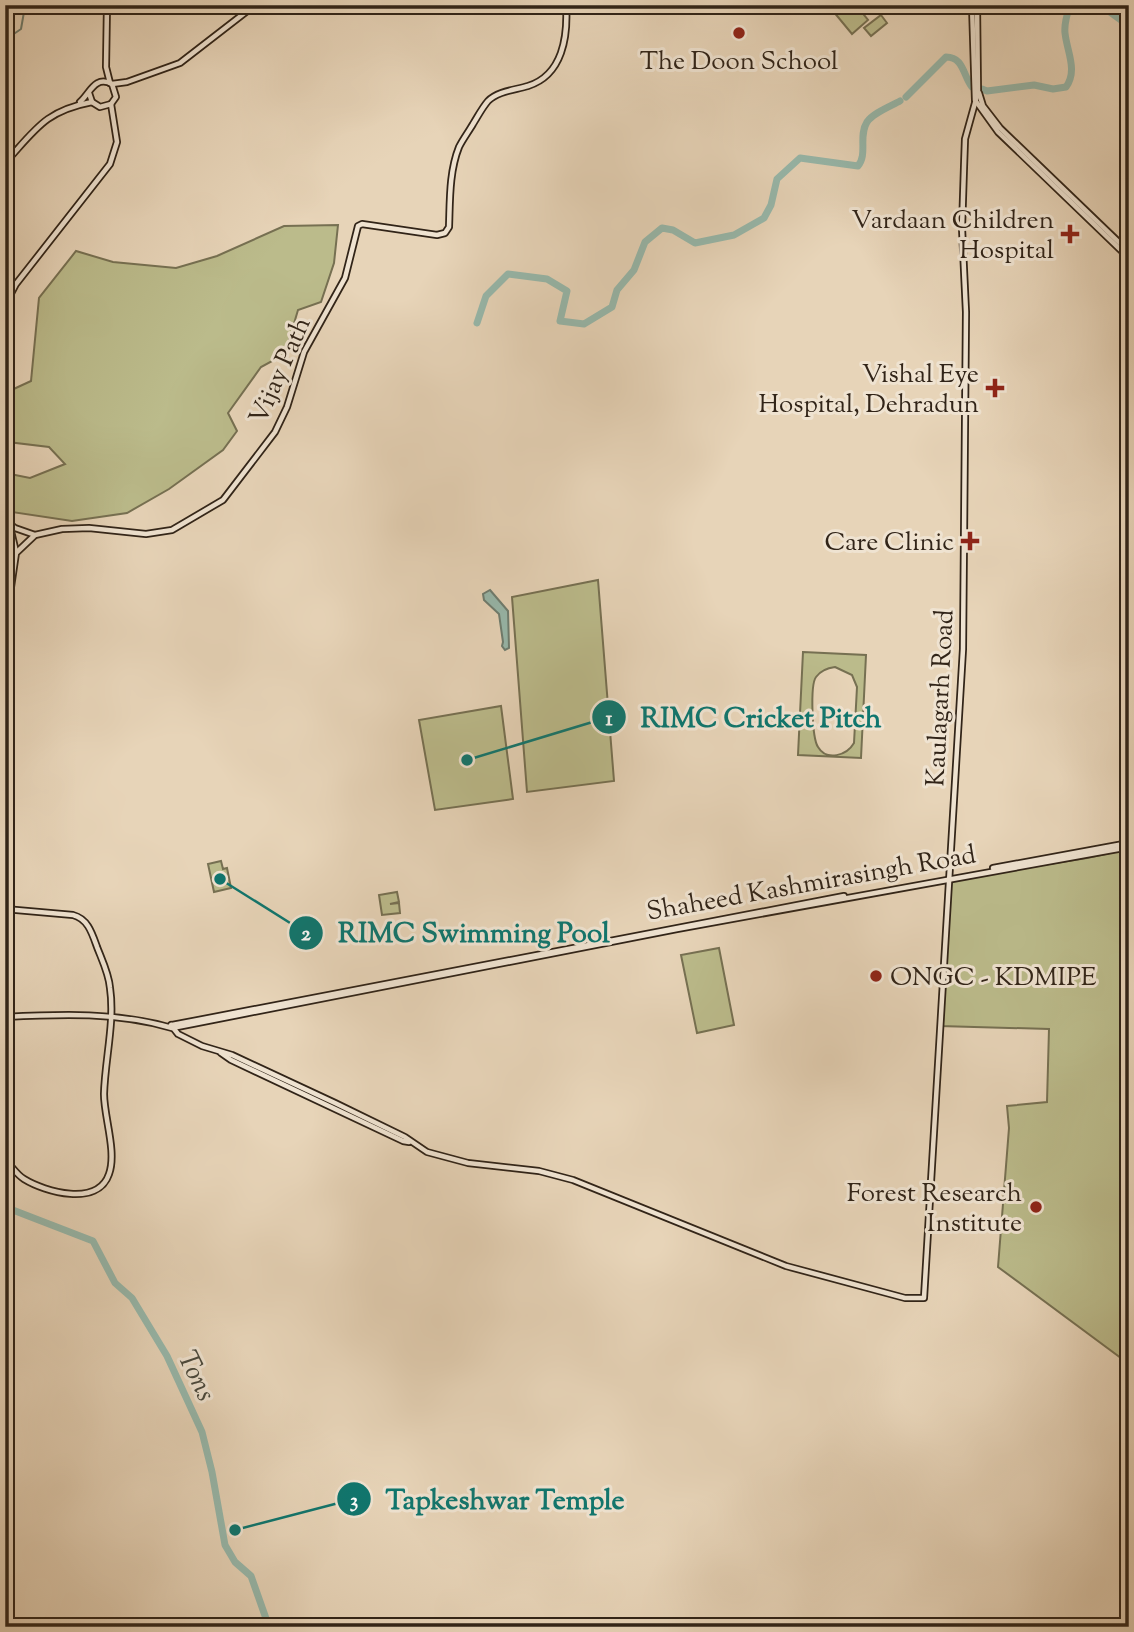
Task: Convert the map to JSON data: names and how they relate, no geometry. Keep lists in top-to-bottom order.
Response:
{
  "streets": {
    "street": ["Vijay Path", "Kaulagarh Road", "Shaheed Kashmirasingh Road"]
  },
  "crossings": [
    ["Kaulagarh Road", "Shaheed Kashmirasingh Road"]
  ],
  "water": ["Tons"],
  "places": {
    "other": [
      "The Doon School",
      "RIMC Cricket Pitch",
      "RIMC Swimming Pool",
      "ONGC - KDMIPE",
      "Forest Research Institute",
      "Tapkeshwar Temple"
    ],
    "health": ["Vardaan Children Hospital", "Vishal Eye Hospital, Dehradun", "Care Clinic"]
  }
}
